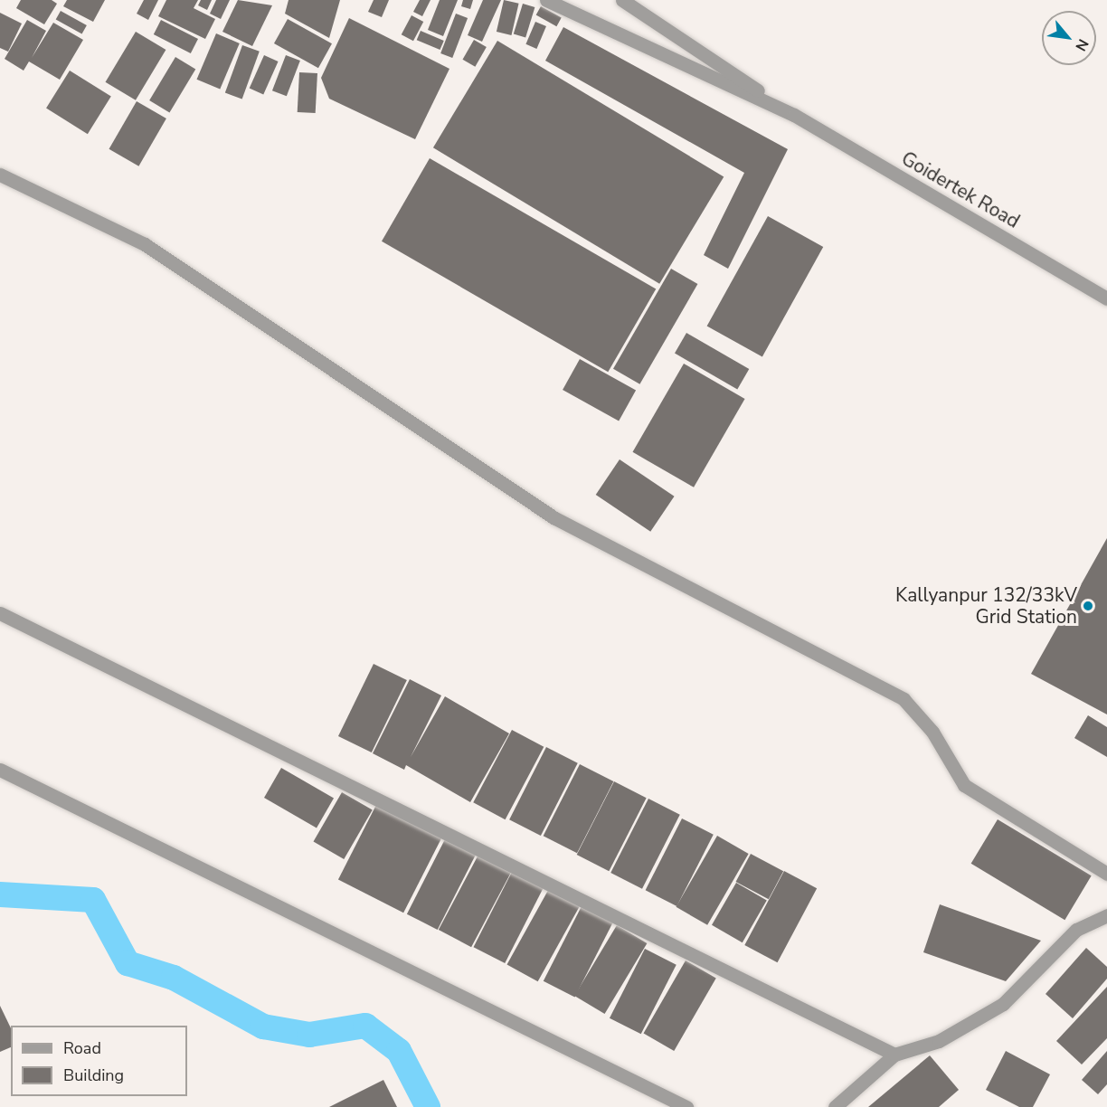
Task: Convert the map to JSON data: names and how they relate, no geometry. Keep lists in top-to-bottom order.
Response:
{
  "streets": {
    "street": ["Goidertek Road"]
  },
  "places": ["Kallyanpur 132/33kV Grid Station"],
  "legend": ["Road", "Building"],
  "north": "bottom right"
}
